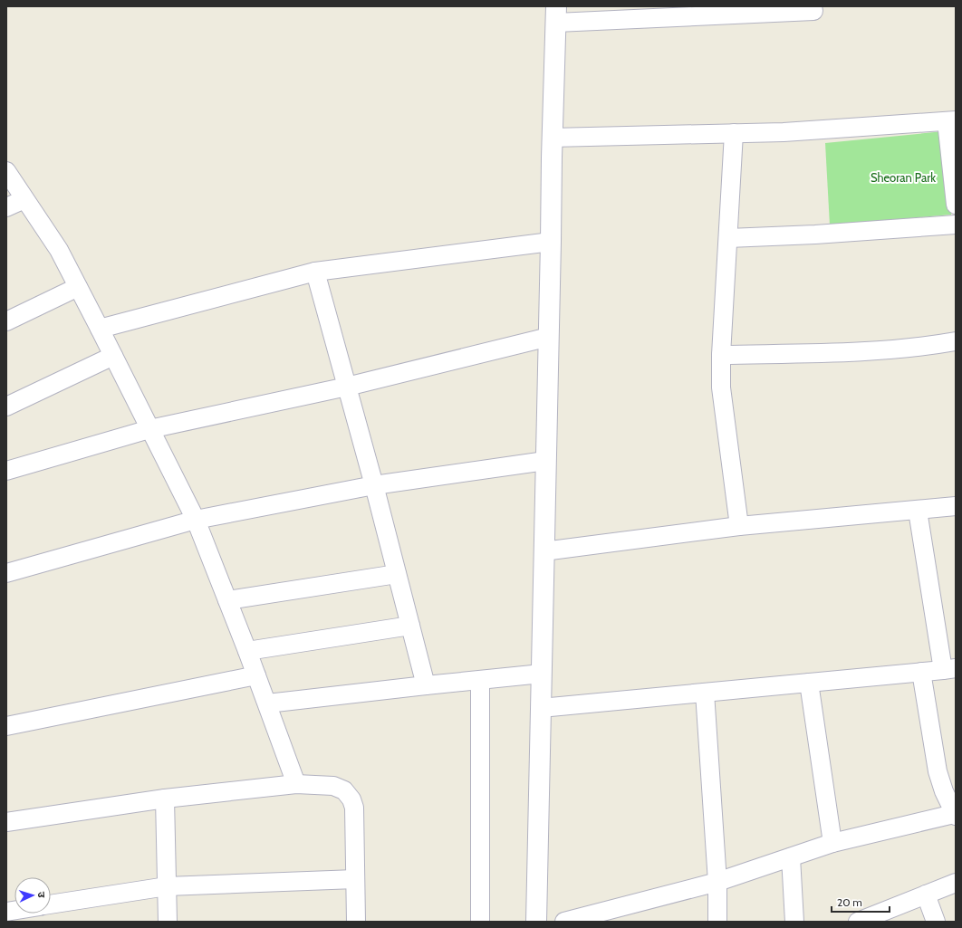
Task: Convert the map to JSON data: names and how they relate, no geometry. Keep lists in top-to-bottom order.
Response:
{
  "parks": ["Sheoran Park"],
  "scale_bar": "20 m",
  "north": "right"
}
